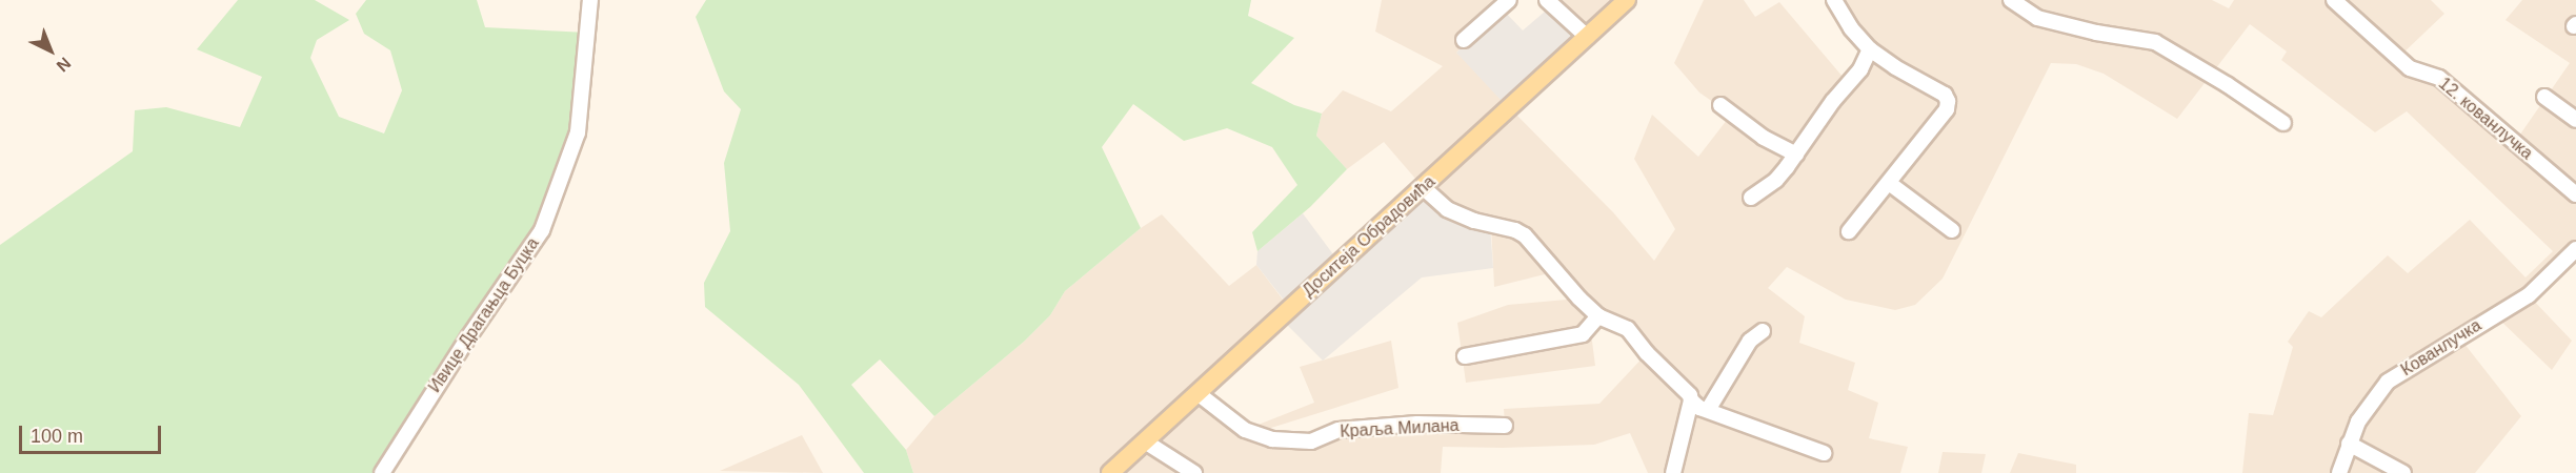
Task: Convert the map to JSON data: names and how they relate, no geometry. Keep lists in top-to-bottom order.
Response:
{
  "streets": {
    "main road": ["Доситеја Обрадовића"],
    "street": [
      "12. кованлучка",
      "Ивице Драгањца Буцка",
      "Кованлучка",
      "Краља Милана"
    ]
  },
  "crossings": [
    ["Доситеја Обрадовића", "Краља Милана"]
  ],
  "scale_bar": "100 m",
  "north": "bottom right"
}
